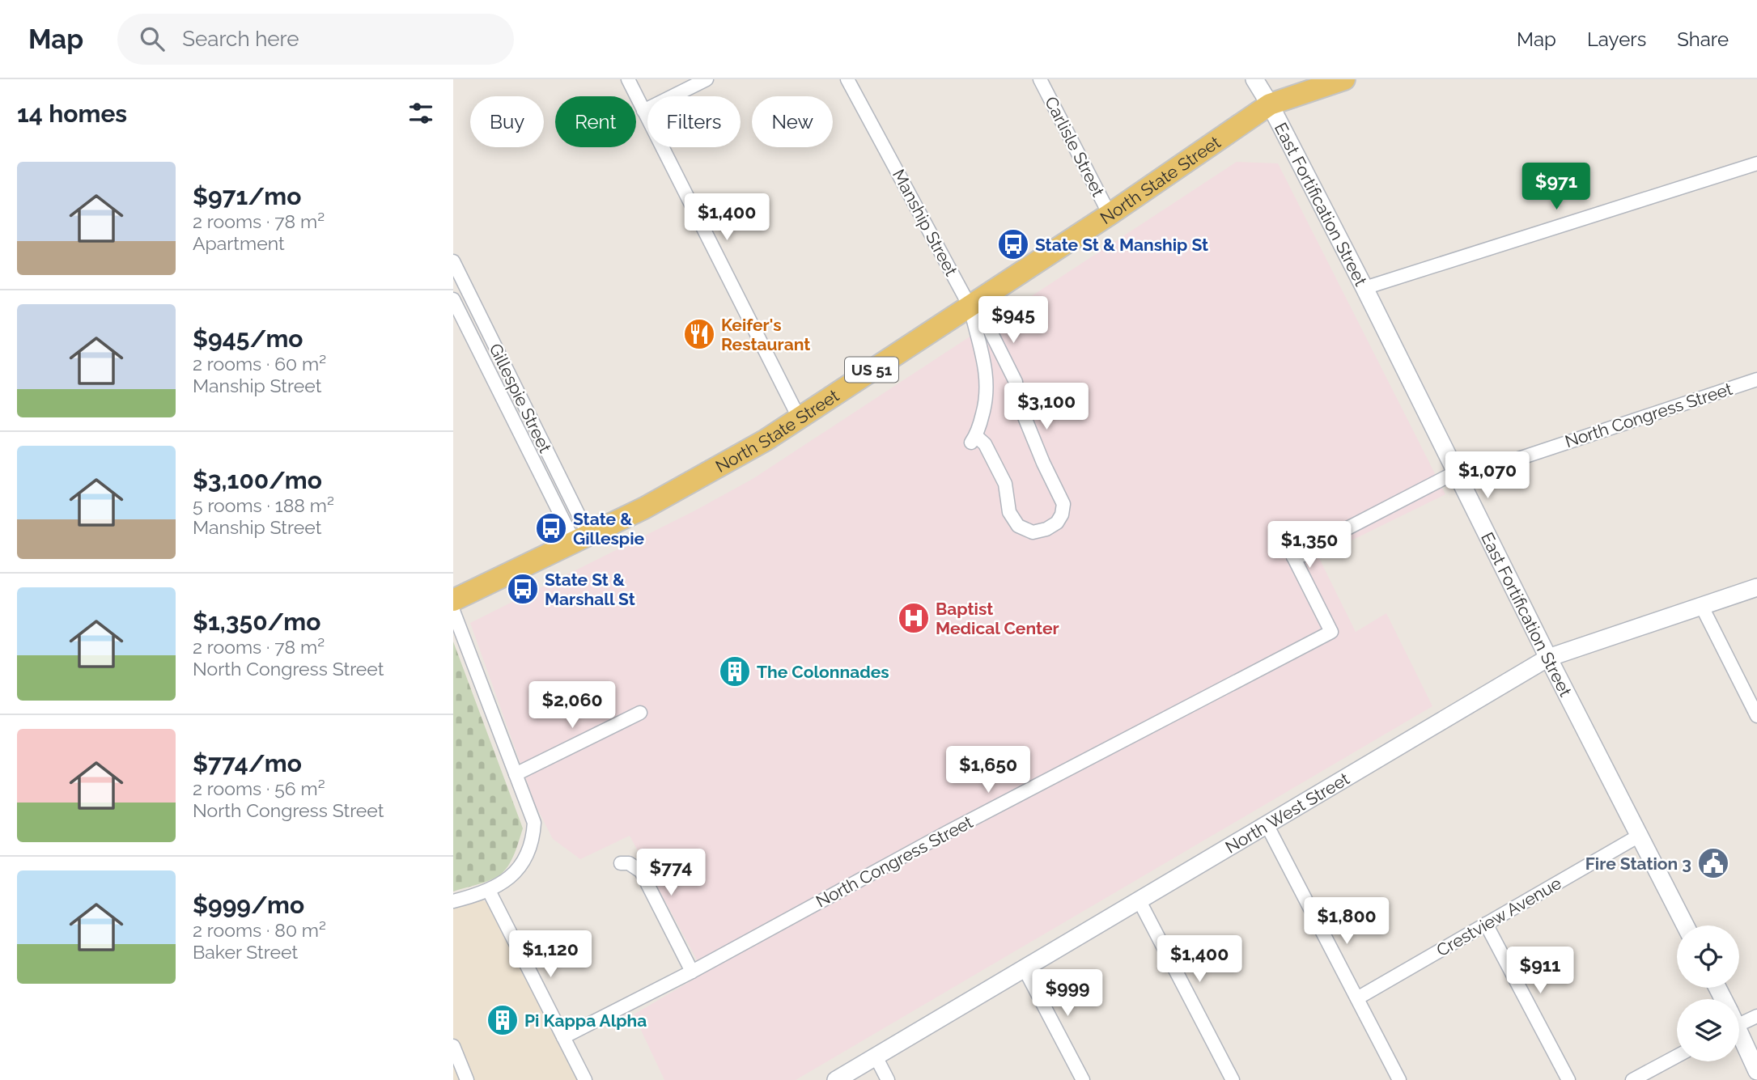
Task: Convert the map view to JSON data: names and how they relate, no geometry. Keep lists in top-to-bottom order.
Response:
{
  "streets": {
    "main road": ["North State Street", "US 51"],
    "street": [
      "Carlisle Street",
      "East Fortification Street",
      "Manship Street",
      "Gillespie Street",
      "North Congress Street",
      "North West Street",
      "Crestview Avenue"
    ]
  },
  "crossings": [
    ["Carlisle Street", "North State Street"],
    ["North State Street", "East Fortification Street"],
    ["North State Street", "Manship Street"],
    ["North State Street", "Gillespie Street"],
    ["East Fortification Street", "North Congress Street"],
    ["East Fortification Street", "North West Street"],
    ["East Fortification Street", "Crestview Avenue"]
  ],
  "places": {
    "bus stop": ["State St & Manship St", "State & Gillespie", "State St & Marshall St"],
    "restaurant": ["Keifer's Restaurant"],
    "hospital": ["Baptist Medical Center"],
    "building": ["The Colonnades", "Pi Kappa Alpha"],
    "public building": ["Fire Station 3"]
  },
  "page": {
    "header": "Map",
    "search": "Search here",
    "nav": ["Map", "Layers", "Share"],
    "heading": "14 homes",
    "chip": [
      "Buy",
      "Rent",
      "Filters",
      "New"
    ],
    "list": [
      {
        "name": "$971/mo",
        "note": "2 rooms · 78 m² · Apartment"
      },
      {
        "name": "$945/mo",
        "note": "2 rooms · 60 m² · Manship Street"
      },
      {
        "name": "$3,100/mo",
        "note": "5 rooms · 188 m² · Manship Street"
      },
      {
        "name": "$1,350/mo",
        "note": "2 rooms · 78 m² · North Congress Street"
      },
      {
        "name": "$774/mo",
        "note": "2 rooms · 56 m² · North Congress Street"
      },
      {
        "name": "$999/mo",
        "note": "2 rooms · 80 m² · Baker Street"
      }
    ],
    "price": [
      "$971",
      "$1,400",
      "$945",
      "$3,100",
      "$1,070",
      "$1,350",
      "$2,060",
      "$1,650",
      "$774",
      "$1,800",
      "$1,120",
      "$1,400",
      "$911",
      "$999"
    ]
  }
}
